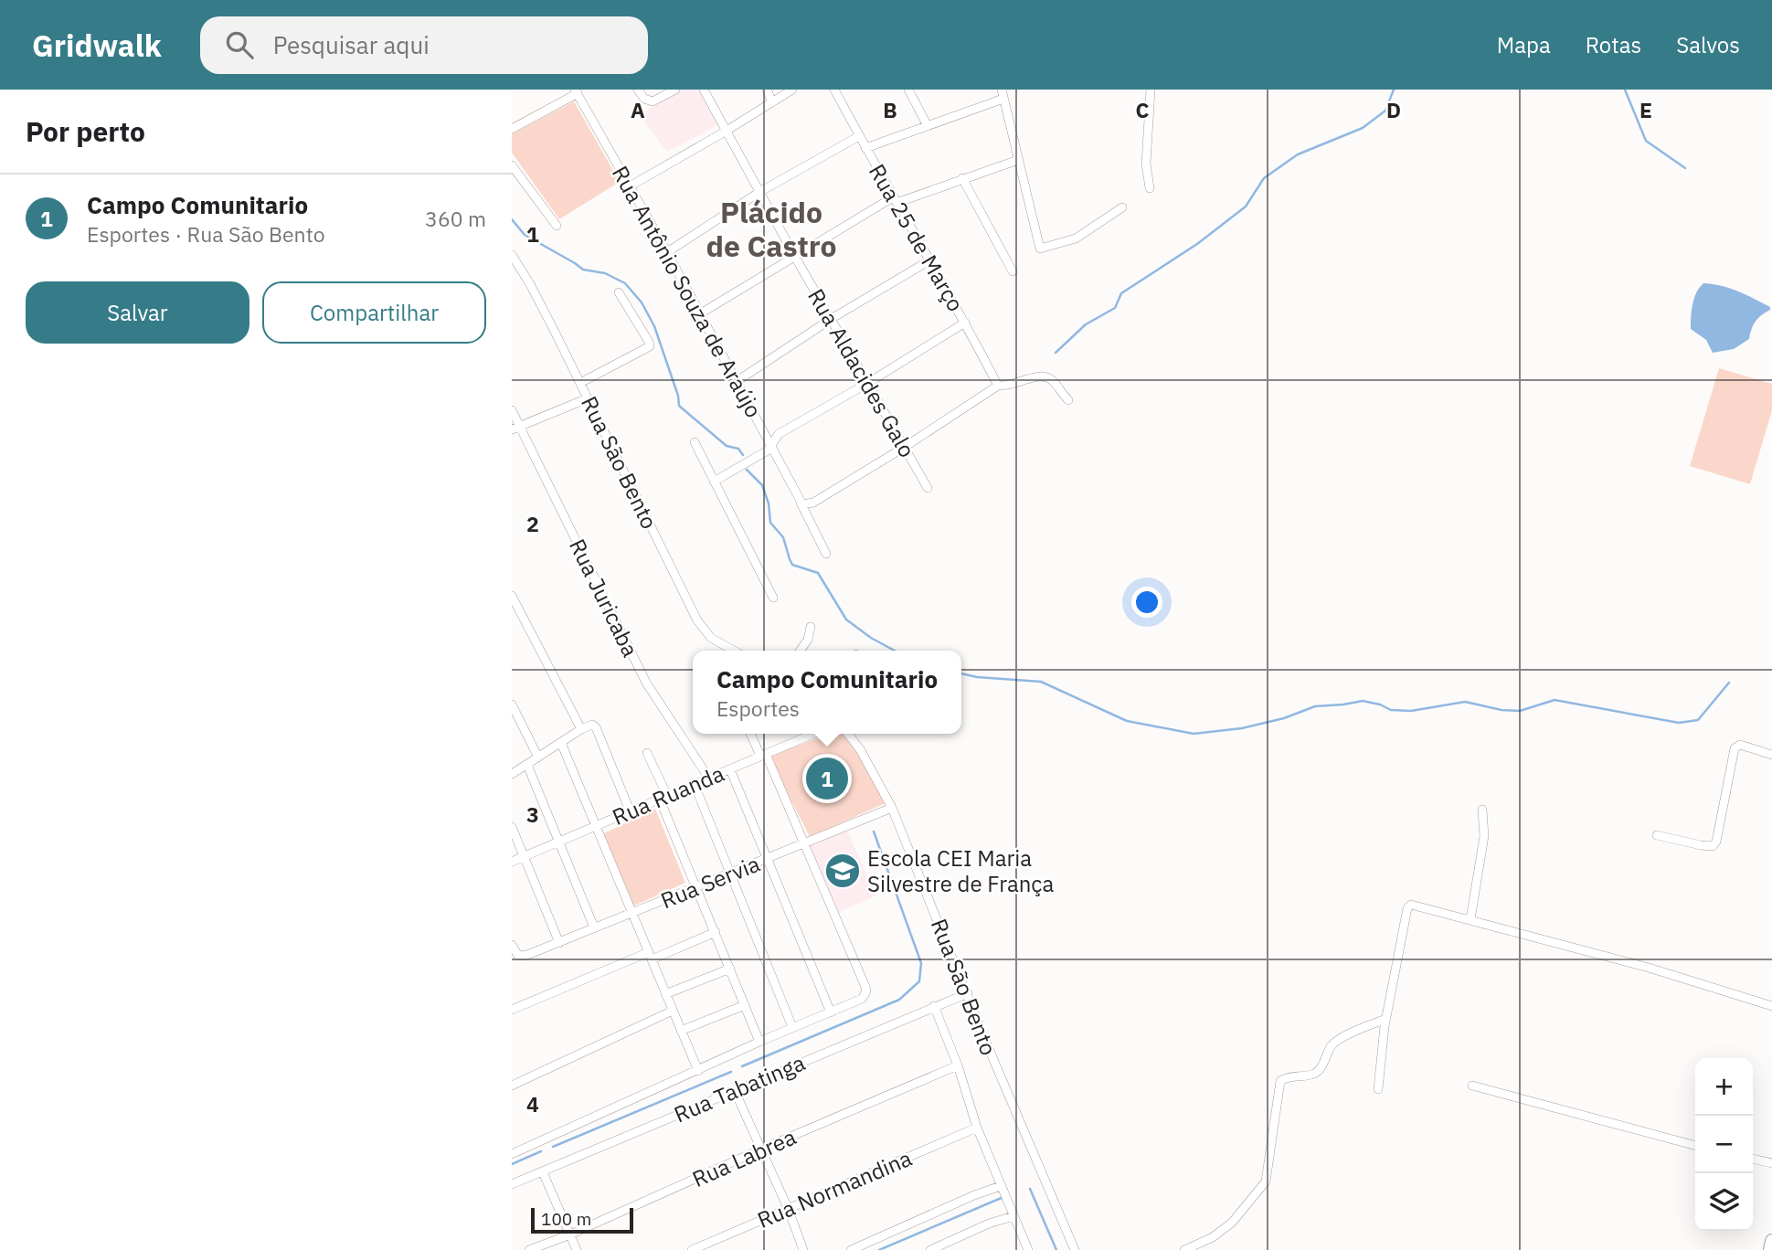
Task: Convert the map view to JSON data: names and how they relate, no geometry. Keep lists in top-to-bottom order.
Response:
{
  "streets": {
    "street": [
      "Rua 25 de Março",
      "Rua Antônio Souza de Araújo",
      "Rua Aldacides Galo",
      "Rua São Bento",
      "Rua Juricaba",
      "Rua Ruanda",
      "Rua Servia",
      "Rua Tabatinga",
      "Rua Labrea",
      "Rua Normandina"
    ]
  },
  "crossings": [
    ["Rua São Bento", "Rua Servia"],
    ["Rua São Bento", "Rua Tabatinga"],
    ["Rua Juricaba", "Rua Ruanda"]
  ],
  "districts": ["Plácido de Castro"],
  "places": {
    "school or university": ["Escola CEI Maria Silvestre de França"]
  },
  "scale_bar": "100 m",
  "page": {
    "header": "Gridwalk",
    "search": "Pesquisar aqui",
    "nav": ["Mapa", "Rotas", "Salvos"],
    "heading": "Por perto",
    "list": [
      {
        "mark": "1",
        "name": "Campo Comunitario",
        "note": "Esportes · Rua São Bento",
        "value": "360 m"
      }
    ],
    "buttons": ["Salvar", "Compartilhar"],
    "popup": ["Campo Comunitario", "Esportes"],
    "pins": "1",
    "map_buttons": ["+", "−"],
    "scale": "100 m"
  },
  "grid": {
    "columns": [
      "A",
      "B",
      "C",
      "D",
      "E"
    ],
    "rows": [
      "1",
      "2",
      "3",
      "4"
    ]
  }
}
